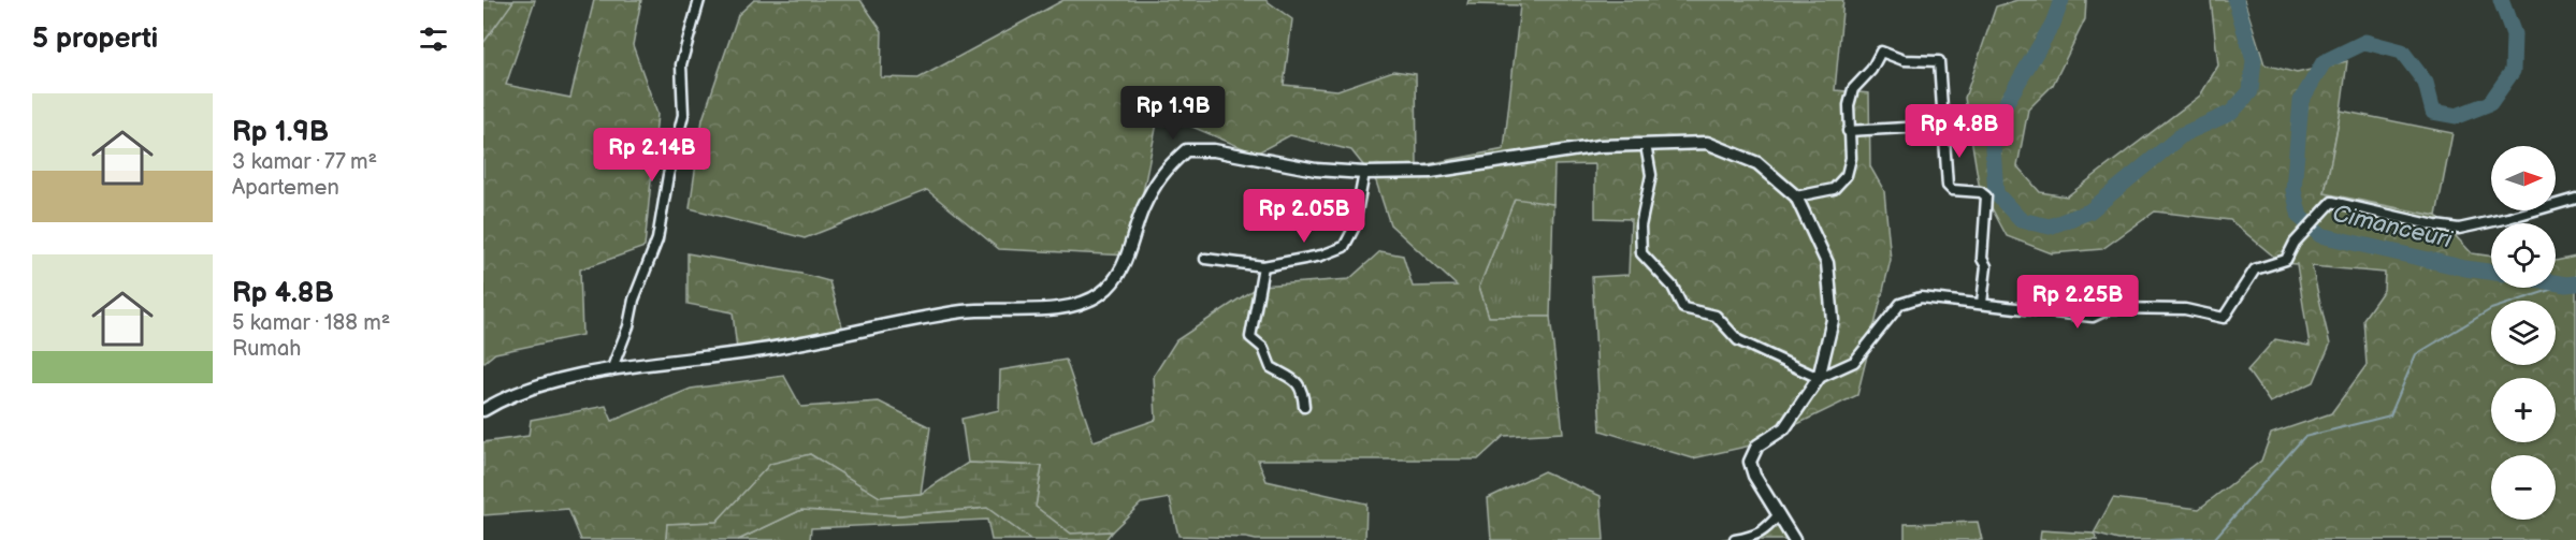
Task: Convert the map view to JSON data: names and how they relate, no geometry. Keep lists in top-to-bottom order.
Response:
{
  "water": ["Cimanceuri"],
  "north": "right",
  "page": {
    "heading": "5 properti",
    "list": [
      {
        "name": "Rp 1.9B",
        "note": "3 kamar · 77 m² · Apartemen"
      },
      {
        "name": "Rp 4.8B",
        "note": "5 kamar · 188 m² · Rumah"
      }
    ],
    "price": [
      "Rp 1.9B",
      "Rp 4.8B",
      "Rp 2.14B",
      "Rp 2.05B",
      "Rp 2.25B"
    ],
    "map_buttons": ["+", "−"]
  }
}
